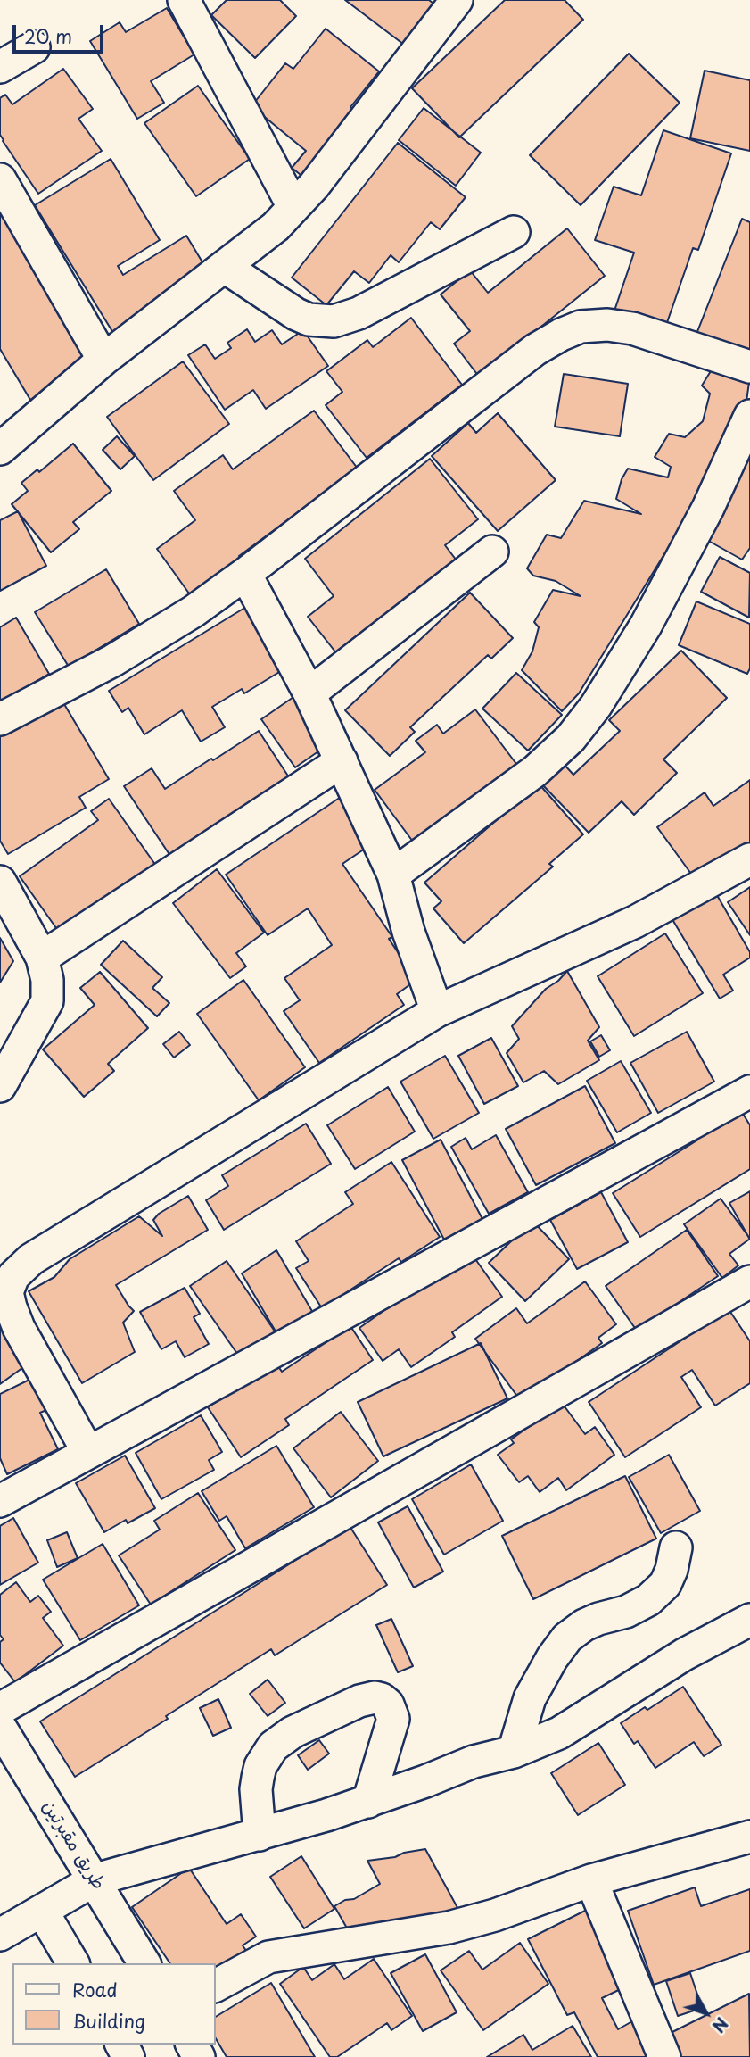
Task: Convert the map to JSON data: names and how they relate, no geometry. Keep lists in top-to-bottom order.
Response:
{
  "streets": {
    "street": ["طريق مقبرتين"]
  },
  "legend": ["Road", "Building"],
  "scale_bar": "20 m",
  "north": "bottom right"
}
